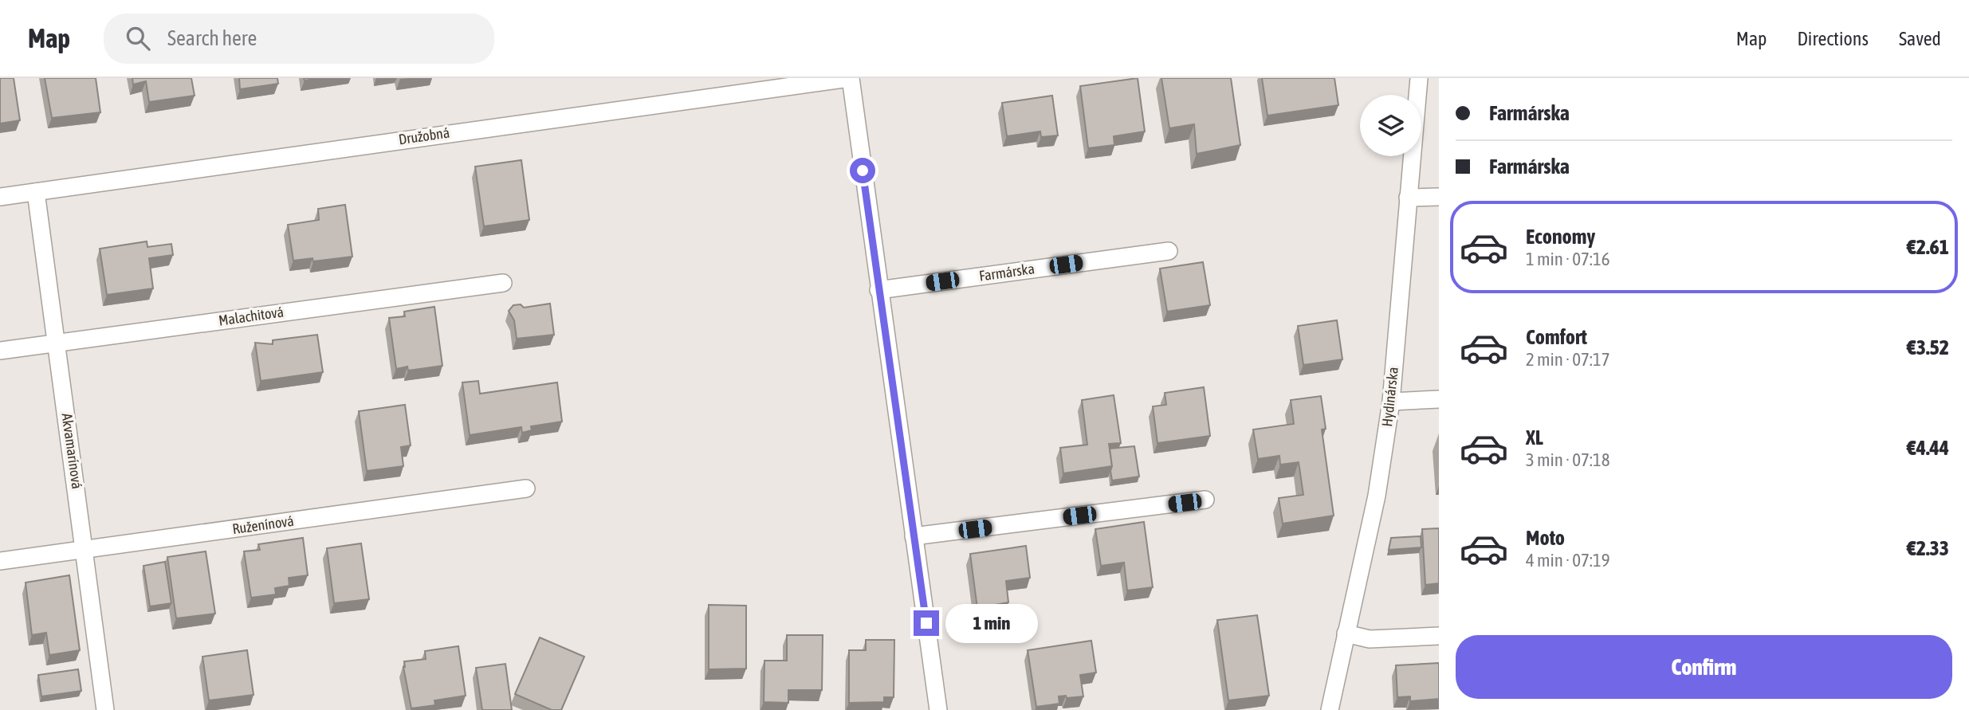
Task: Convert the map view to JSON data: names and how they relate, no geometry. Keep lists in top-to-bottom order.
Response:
{
  "streets": {
    "street": [
      "Družobná",
      "Farmárska",
      "Malachitová",
      "Hydinárska",
      "Akvamarínová",
      "Ruženínová"
    ]
  },
  "crossings": [
    ["Družobná", "Akvamarínová"],
    ["Malachitová", "Akvamarínová"],
    ["Akvamarínová", "Ruženínová"]
  ],
  "page": {
    "header": "Map",
    "search": "Search here",
    "nav": ["Map", "Directions", "Saved"],
    "banner": ["Farmárska", "Farmárska"],
    "list": [
      {
        "name": "Economy",
        "note": "1 min · 07:16",
        "value": "€2.61"
      },
      {
        "name": "Comfort",
        "note": "2 min · 07:17",
        "value": "€3.52"
      },
      {
        "name": "XL",
        "note": "3 min · 07:18",
        "value": "€4.44"
      },
      {
        "name": "Moto",
        "note": "4 min · 07:19",
        "value": "€2.33"
      }
    ],
    "bubble": "1 min",
    "buttons": "Confirm"
  }
}
